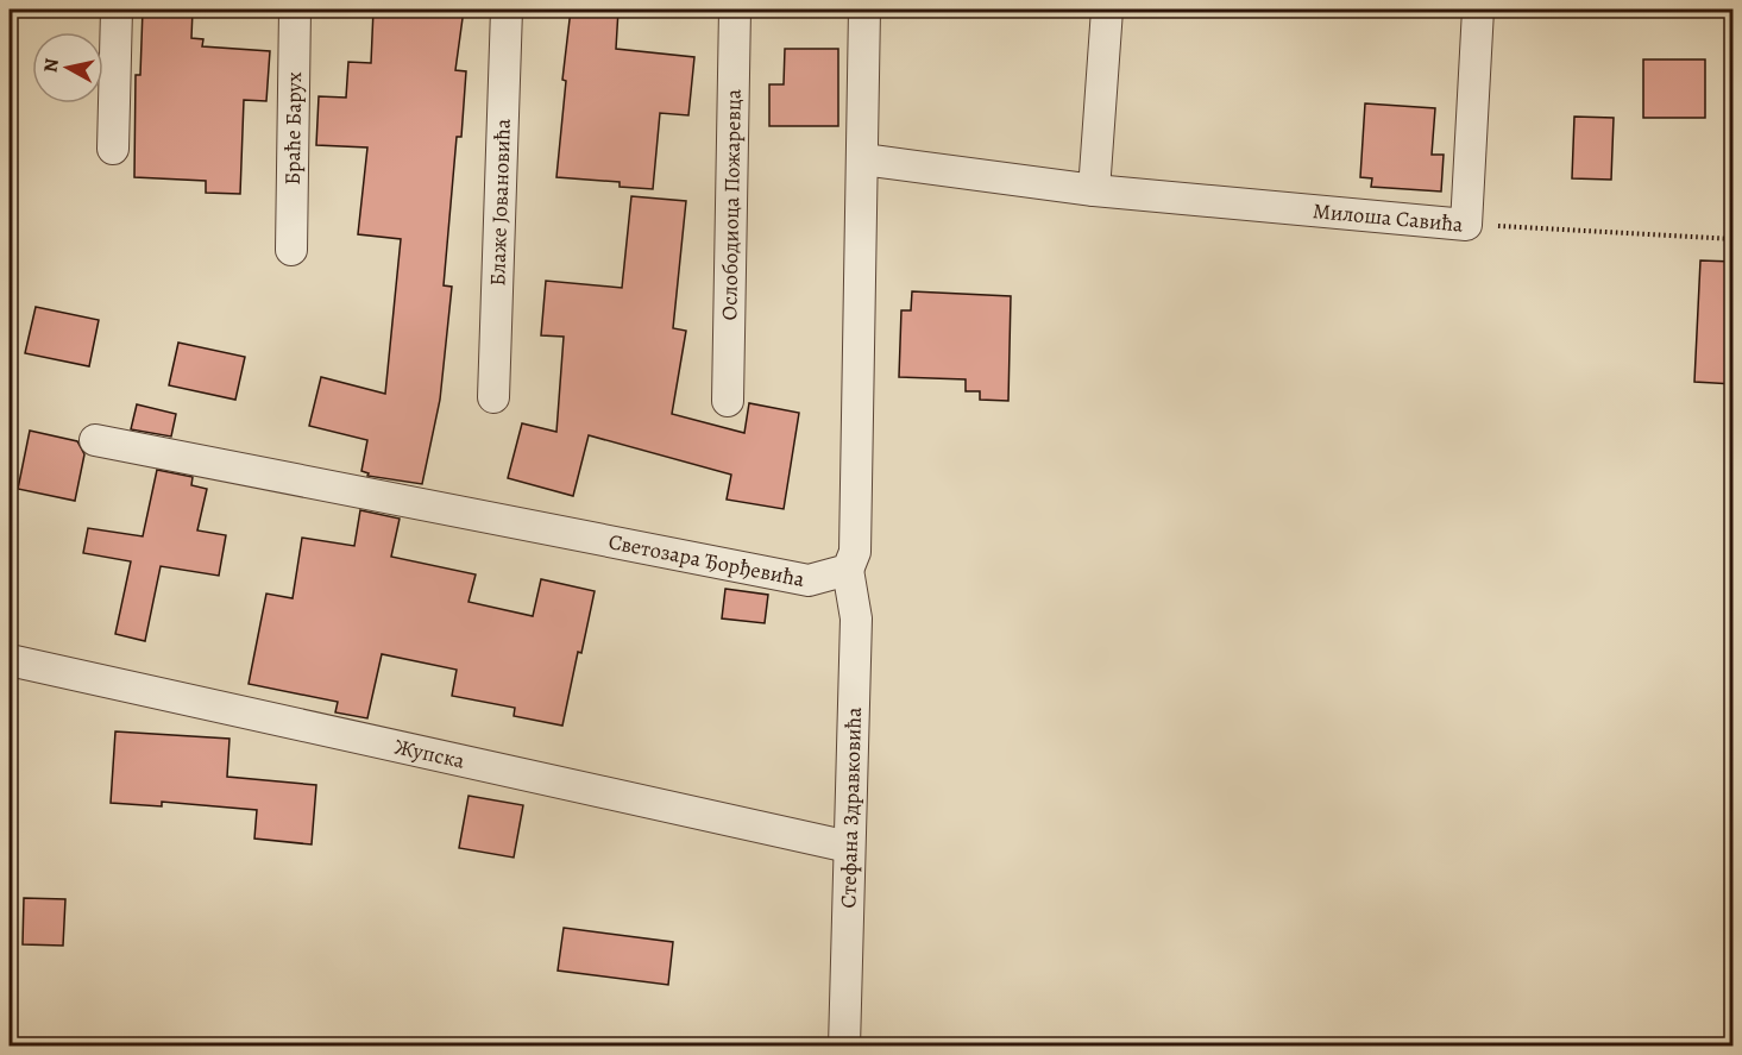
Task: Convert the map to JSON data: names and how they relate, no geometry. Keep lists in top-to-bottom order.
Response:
{
  "streets": {
    "street": [
      "Браће Барух",
      "Блаже Јовановића",
      "Ослободиоца Пожаревца",
      "Милоша Савића",
      "Светозара Ђорђевића",
      "Жупска",
      "Стефана Здравковића"
    ]
  },
  "crossings": [
    ["Светозара Ђорђевића", "Стефана Здравковића"],
    ["Жупска", "Стефана Здравковића"]
  ],
  "north": "left"
}
